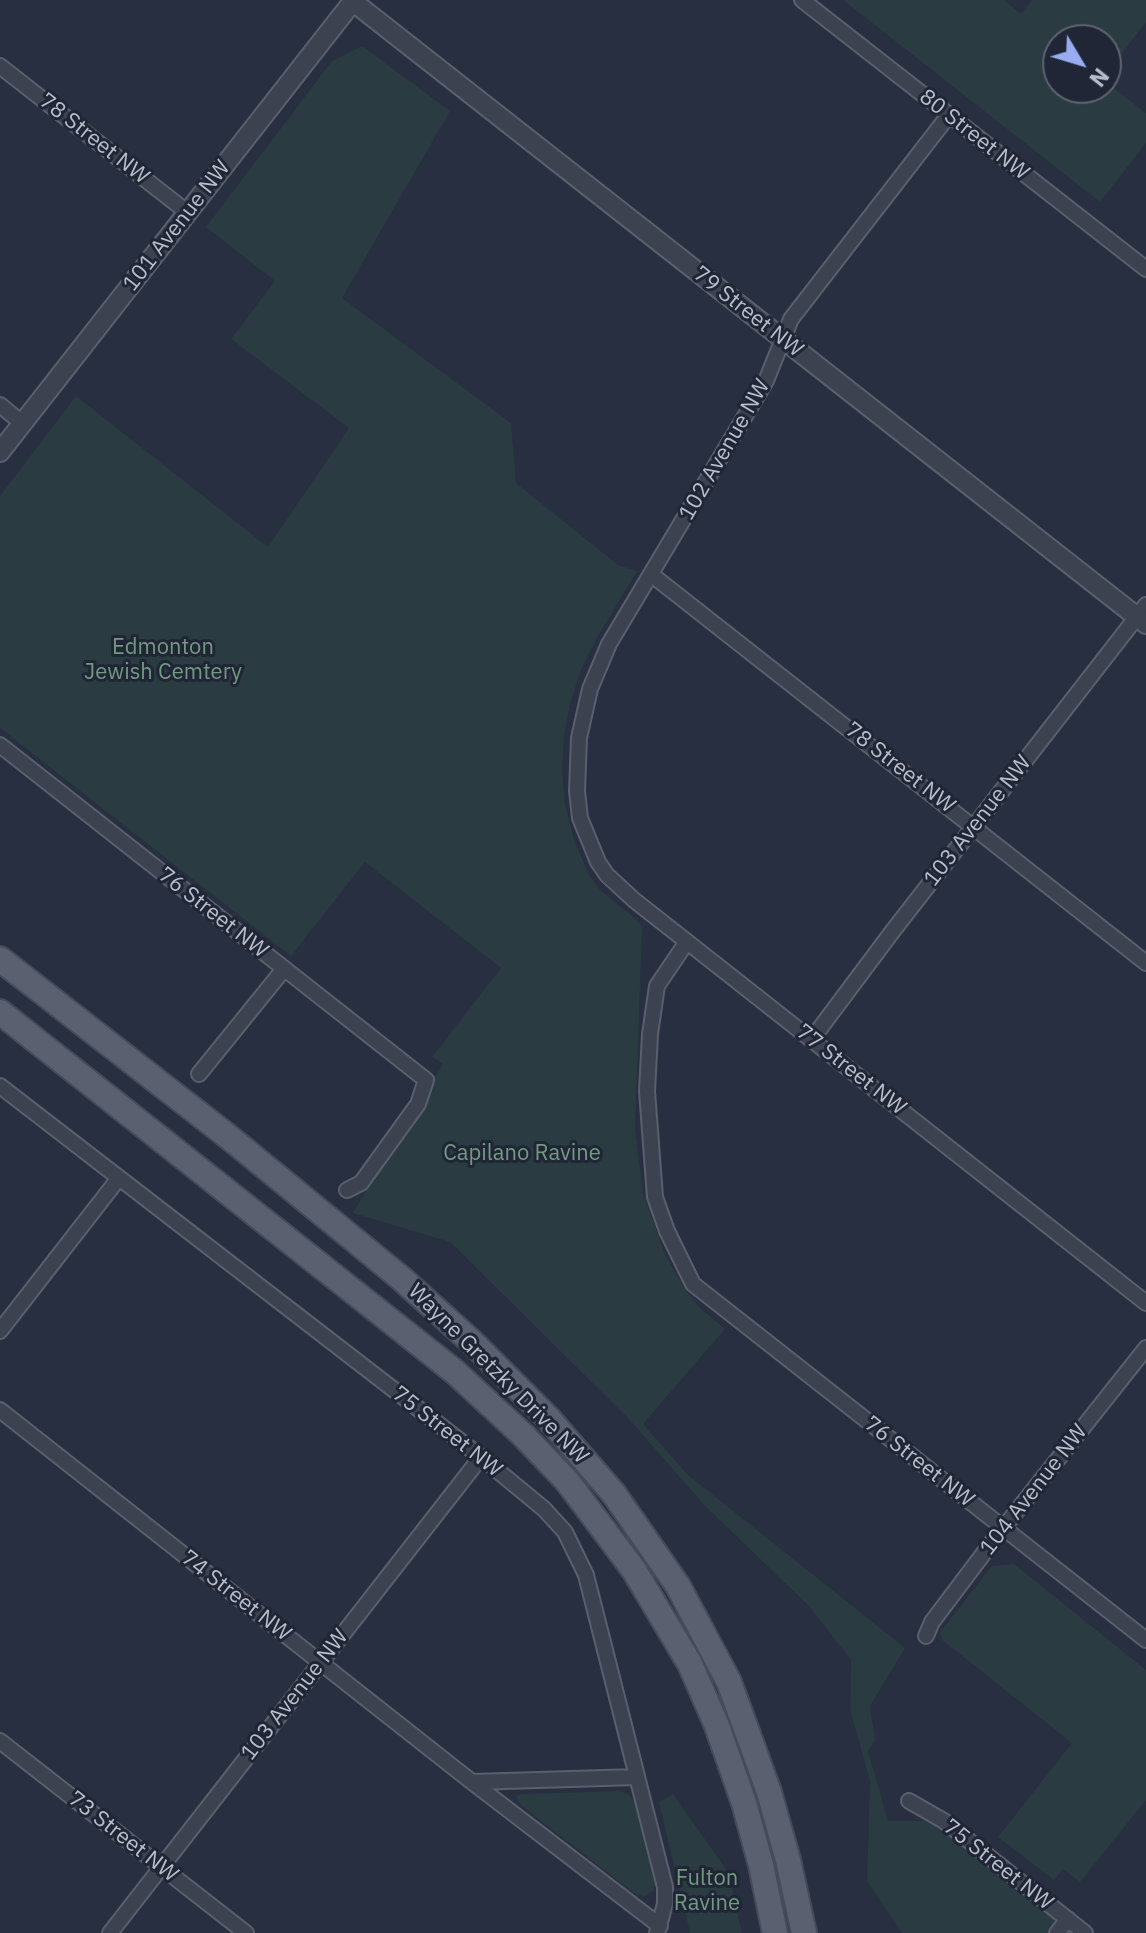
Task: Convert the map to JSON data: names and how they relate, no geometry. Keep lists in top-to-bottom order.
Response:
{
  "streets": {
    "main road": ["Wayne Gretzky Drive NW"],
    "street": [
      "80 Street NW",
      "78 Street NW",
      "101 Avenue NW",
      "79 Street NW",
      "102 Avenue NW",
      "103 Avenue NW",
      "76 Street NW",
      "77 Street NW",
      "75 Street NW",
      "104 Avenue NW",
      "74 Street NW",
      "73 Street NW"
    ]
  },
  "crossings": [
    ["80 Street NW", "102 Avenue NW"],
    ["78 Street NW", "101 Avenue NW"],
    ["78 Street NW", "102 Avenue NW"],
    ["78 Street NW", "103 Avenue NW"],
    ["101 Avenue NW", "79 Street NW"],
    ["79 Street NW", "102 Avenue NW"],
    ["79 Street NW", "103 Avenue NW"],
    ["102 Avenue NW", "77 Street NW"],
    ["103 Avenue NW", "77 Street NW"],
    ["103 Avenue NW", "75 Street NW"],
    ["103 Avenue NW", "74 Street NW"],
    ["103 Avenue NW", "73 Street NW"],
    ["76 Street NW", "77 Street NW"],
    ["76 Street NW", "104 Avenue NW"],
    ["75 Street NW", "74 Street NW"]
  ],
  "parks": ["Edmonton Jewish Cemtery", "Capilano Ravine", "Fulton Ravine"],
  "north": "bottom right"
}
